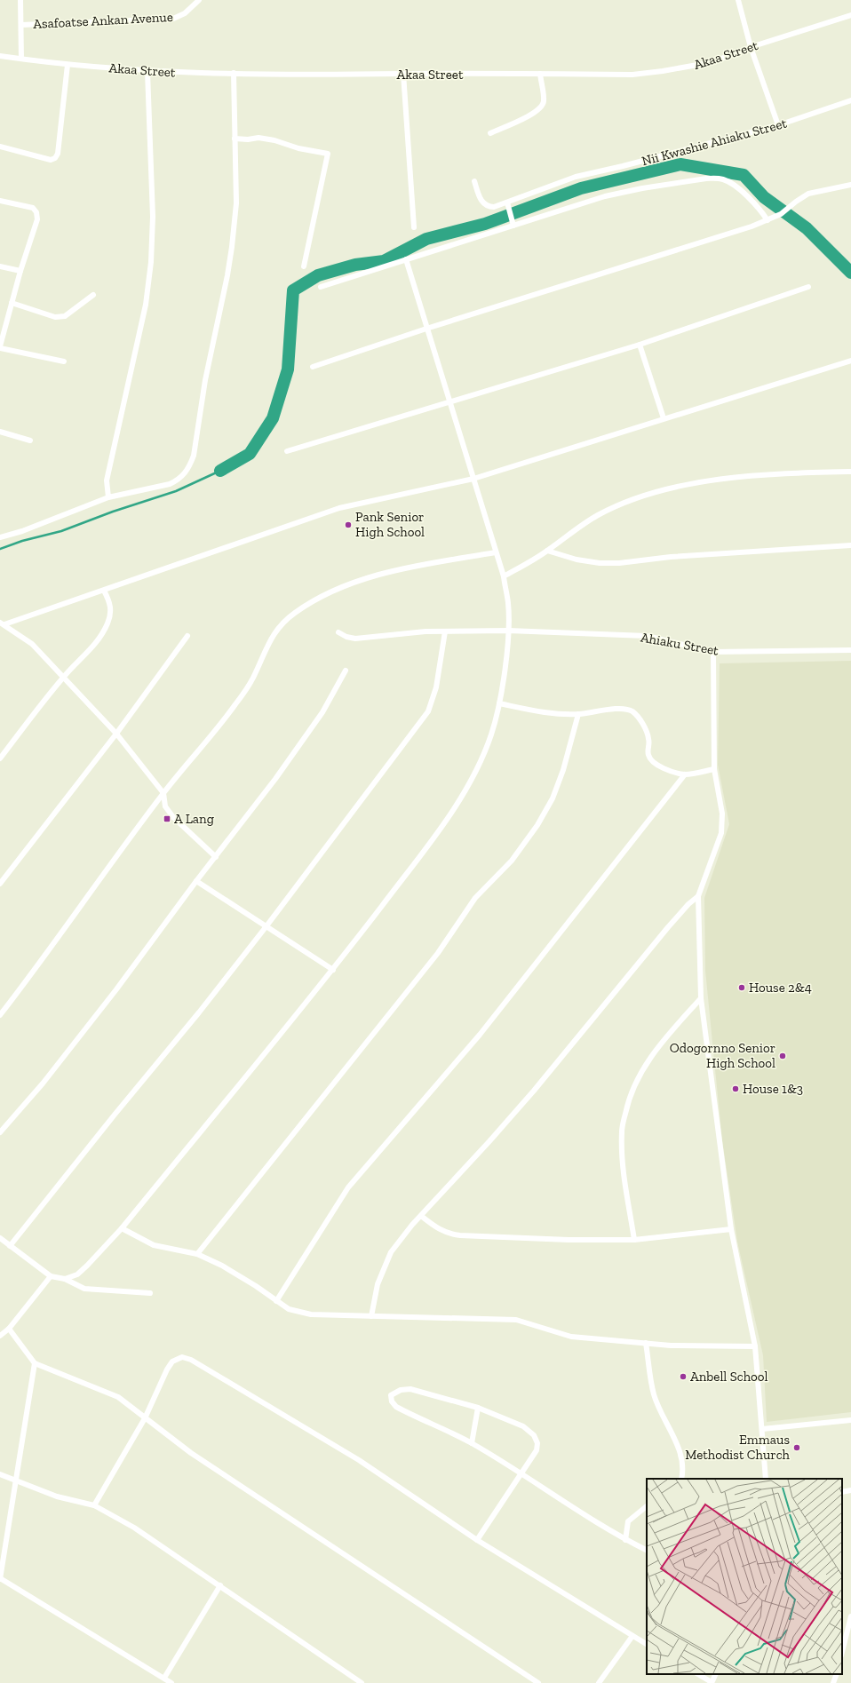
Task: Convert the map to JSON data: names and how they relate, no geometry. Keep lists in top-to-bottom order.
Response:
{
  "streets": {
    "street": [
      "Asafoatse Ankan Avenue",
      "Akaa Street",
      "Nii Kwashie Ahiaku Street",
      "Ahiaku Street"
    ]
  },
  "places": {
    "other": [
      "Pank Senior High School",
      "House 2&4",
      "Odogornno Senior High School",
      "House 1&3",
      "Anbell School",
      "Emmaus Methodist Church"
    ],
    "transit": ["A Lang"]
  }
}
